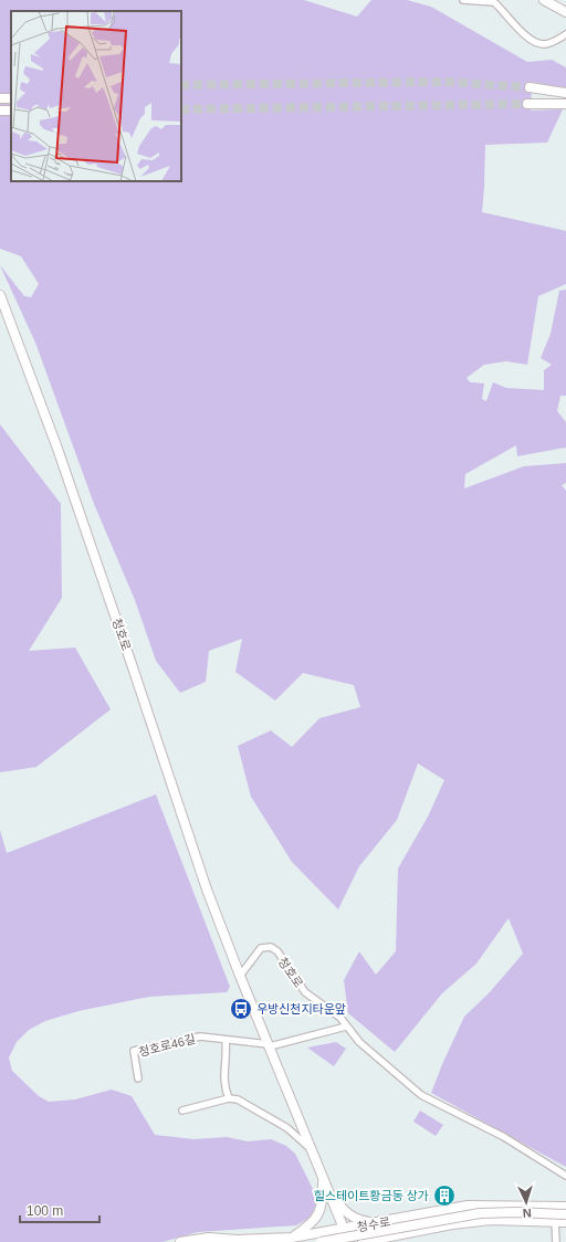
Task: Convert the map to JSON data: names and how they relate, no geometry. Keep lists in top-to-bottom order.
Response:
{
  "streets": {
    "main road": ["청호로", "청수로"],
    "street": ["청호로46길"]
  },
  "crossings": [
    ["청호로", "청호로46길"],
    ["청호로", "청수로"]
  ],
  "places": {
    "bus stop": ["우방신천지타운앞"],
    "building": ["힐스테이트황금동 상가"]
  },
  "scale_bar": "100 m",
  "north": "bottom"
}
